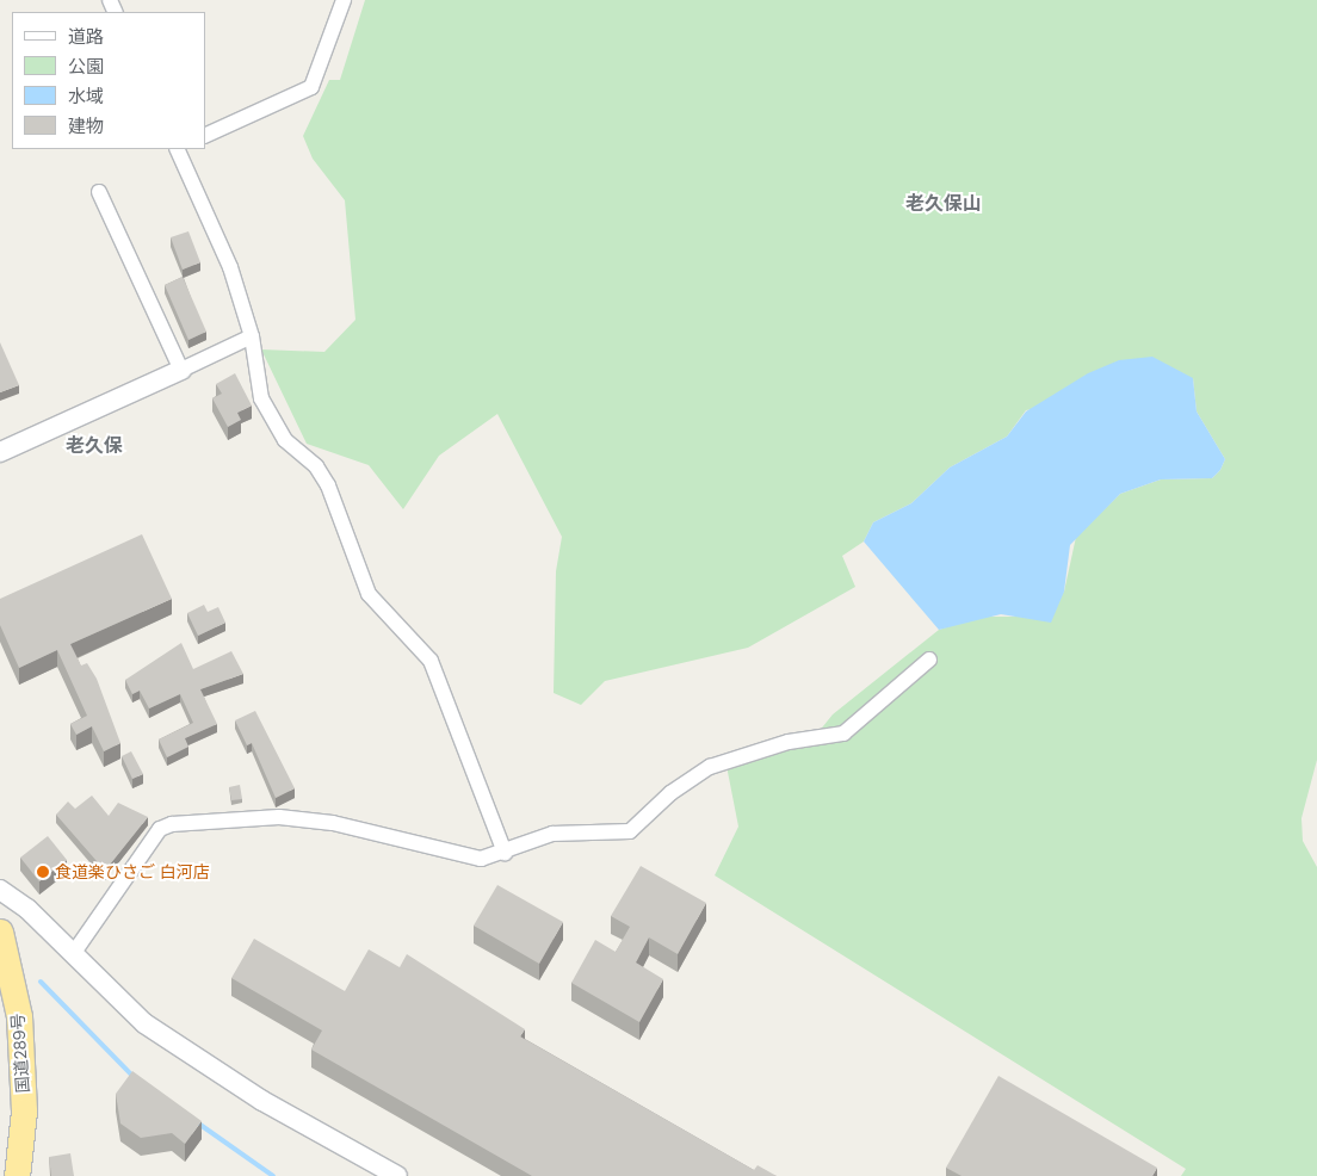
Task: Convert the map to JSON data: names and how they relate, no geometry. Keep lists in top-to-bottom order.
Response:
{
  "streets": {
    "highway": ["国道289号"]
  },
  "districts": ["老久保山", "老久保"],
  "places": ["食道楽ひさご 白河店"],
  "legend": [
    "道路",
    "公園",
    "水域",
    "建物"
  ]
}
